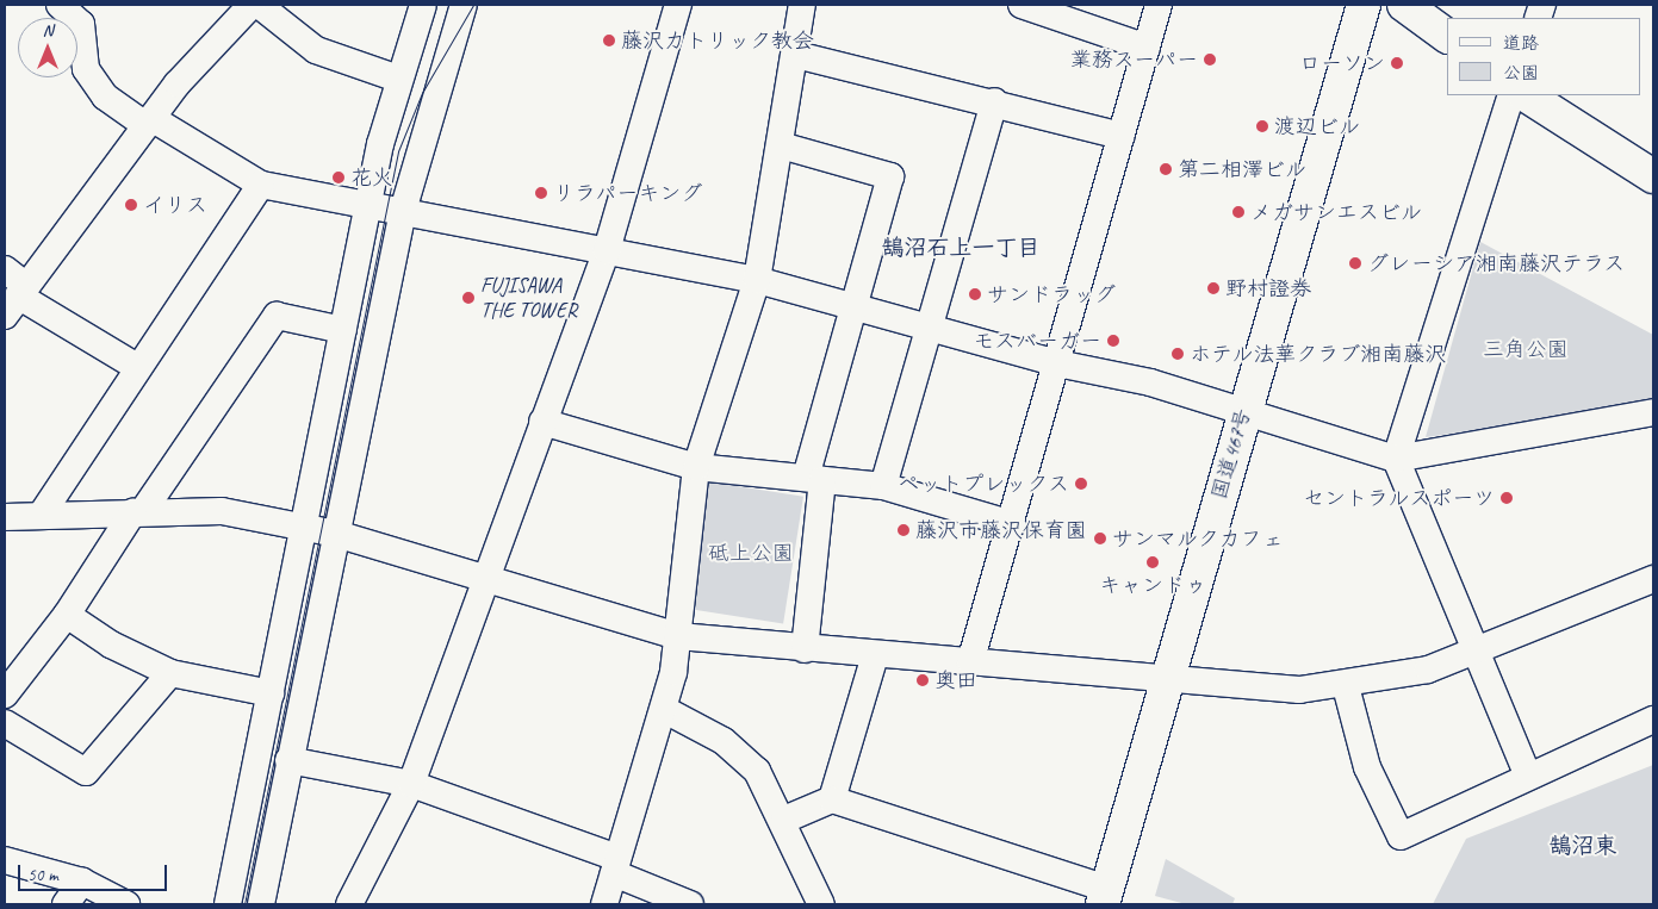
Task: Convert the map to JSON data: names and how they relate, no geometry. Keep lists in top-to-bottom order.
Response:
{
  "streets": {
    "main road": ["国道467号"]
  },
  "districts": ["鵠沼石上一丁目", "鵠沼東"],
  "parks": ["三角公園", "砥上公園"],
  "places": [
    "藤沢カトリック教会",
    "業務スーパー",
    "ローソン",
    "渡辺ビル",
    "第二相澤ビル",
    "花火",
    "リラパーキング",
    "イリス",
    "メガサンエスビル",
    "グレーシア湘南藤沢テラス",
    "野村證券",
    "サンドラッグ",
    "FUJISAWA THE TOWER",
    "モスバーガー",
    "ホテル法華クラブ湘南藤沢",
    "ペットプレックス",
    "セントラルスポーツ",
    "藤沢市藤沢保育園",
    "サンマルクカフェ",
    "キャンドゥ",
    "奥田"
  ],
  "legend": ["道路", "公園"],
  "scale_bar": "50 m",
  "north": "top"
}
